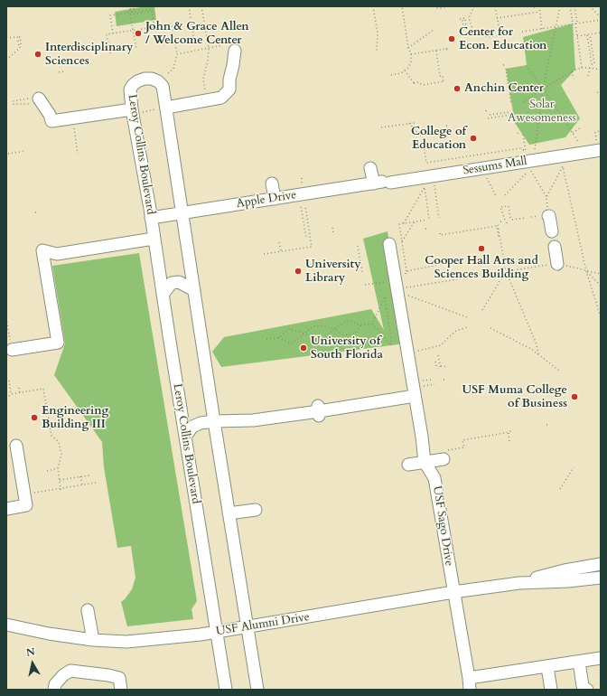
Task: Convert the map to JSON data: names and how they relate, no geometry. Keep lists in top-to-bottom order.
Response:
{
  "streets": {
    "street": [
      "Leroy Collins Boulevard",
      "Sessums Mall",
      "Apple Drive",
      "USF Sago Drive",
      "USF Alumni Drive"
    ]
  },
  "crossings": [
    ["Leroy Collins Boulevard", "Apple Drive"],
    ["Leroy Collins Boulevard", "USF Alumni Drive"],
    ["Sessums Mall", "Apple Drive"],
    ["USF Sago Drive", "USF Alumni Drive"]
  ],
  "parks": ["Solar Awesomeness"],
  "places": [
    "John & Grace Allen / Welcome Center",
    "Center for Econ. Education",
    "Interdisciplinary Sciences",
    "Anchin Center",
    "College of Education",
    "Cooper Hall Arts and Sciences Building",
    "University Library",
    "University of South Florida",
    "USF Muma College of Business",
    "Engineering Building III"
  ],
  "north": "top"
}
